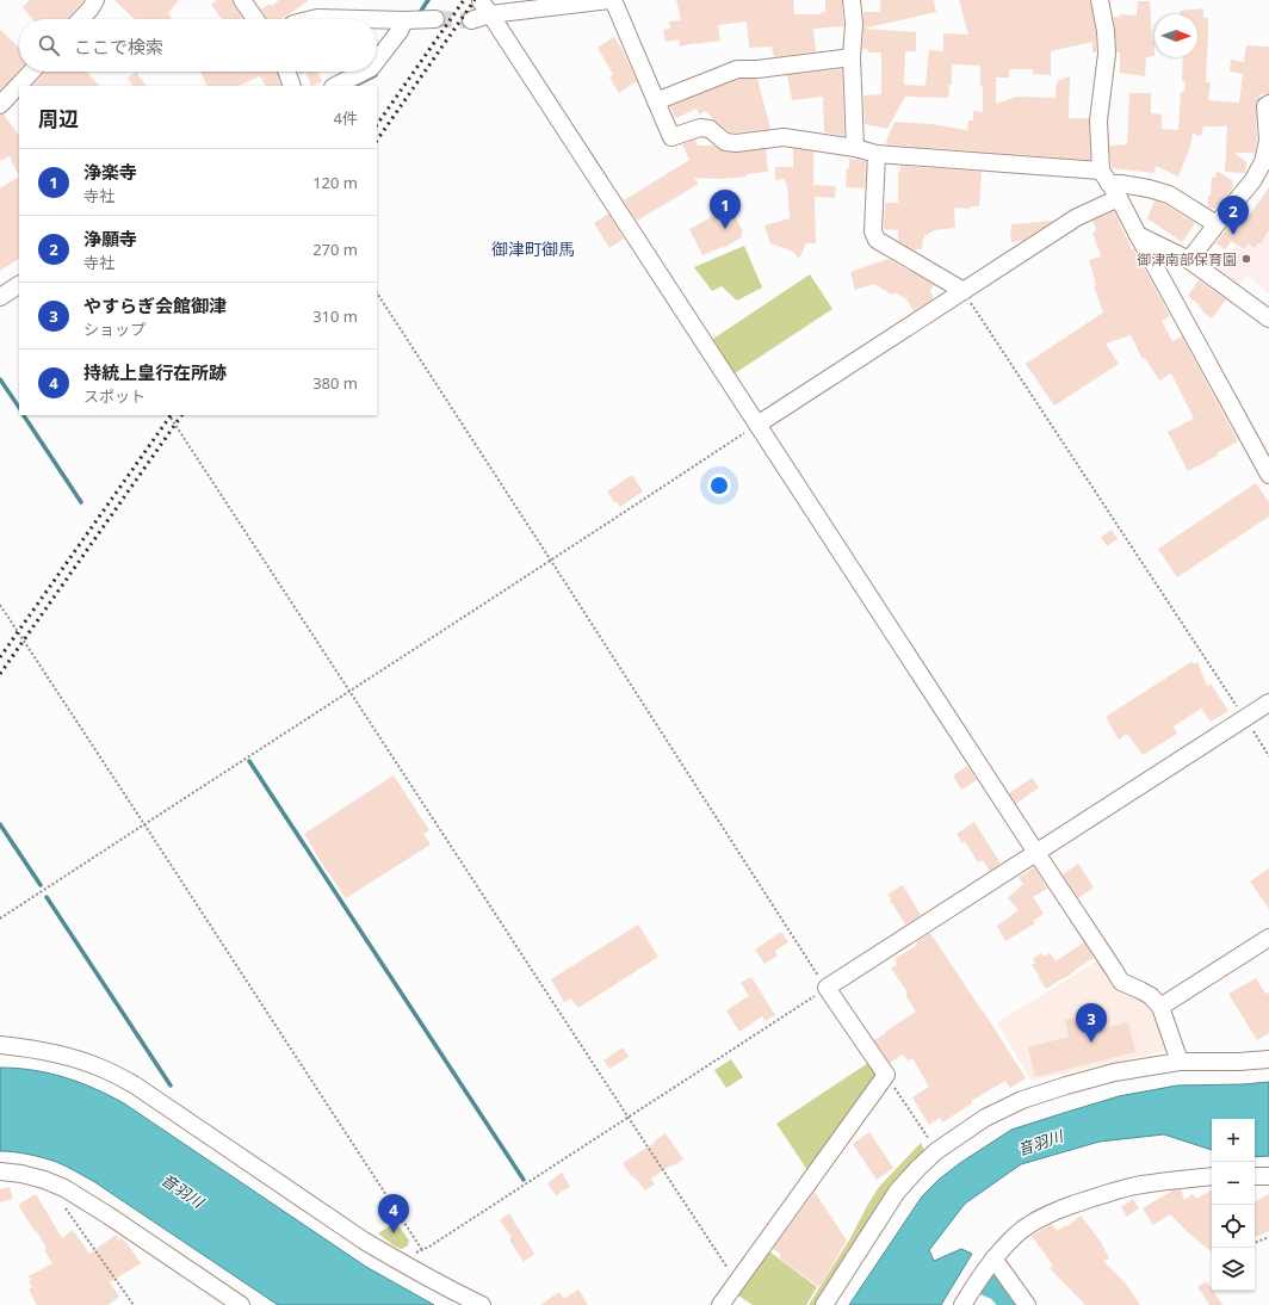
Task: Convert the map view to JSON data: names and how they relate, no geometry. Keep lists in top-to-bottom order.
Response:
{
  "districts": ["御津町御馬"],
  "water": ["音羽川"],
  "places": ["御津南部保育園"],
  "north": "right",
  "page": {
    "search": "ここで検索",
    "heading": ["周辺", "4件"],
    "list": [
      {
        "mark": "1",
        "name": "浄楽寺",
        "note": "寺社",
        "value": "120 m"
      },
      {
        "mark": "2",
        "name": "浄願寺",
        "note": "寺社",
        "value": "270 m"
      },
      {
        "mark": "3",
        "name": "やすらぎ会館御津",
        "note": "ショップ",
        "value": "310 m"
      },
      {
        "mark": "4",
        "name": "持統上皇行在所跡",
        "note": "スポット",
        "value": "380 m"
      }
    ],
    "pins": [
      "1",
      "2",
      "3",
      "4"
    ],
    "map_buttons": ["+", "−"]
  }
}
